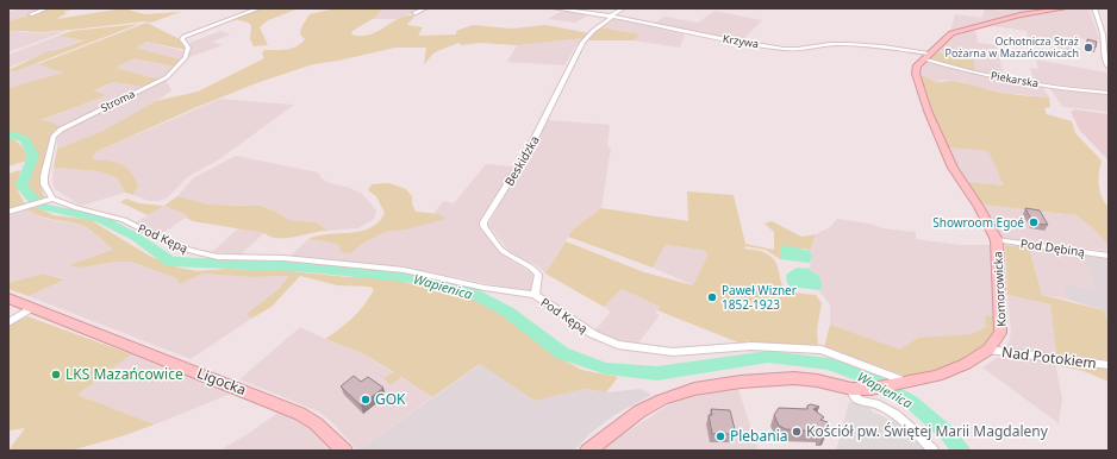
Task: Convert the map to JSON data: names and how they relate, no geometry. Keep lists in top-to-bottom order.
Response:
{
  "streets": {
    "street": [
      "Krzywa",
      "Piekarska",
      "Stroma",
      "Beskidzka",
      "Pod Kępą",
      "Pod Dębiną",
      "Komorowicka",
      "Nad Potokiem",
      "Ligocka"
    ]
  },
  "crossings": [
    ["Krzywa", "Piekarska"],
    ["Krzywa", "Beskidzka"],
    ["Krzywa", "Komorowicka"],
    ["Piekarska", "Komorowicka"],
    ["Stroma", "Pod Kępą"],
    ["Beskidzka", "Pod Kępą"],
    ["Pod Kępą", "Komorowicka"],
    ["Pod Dębiną", "Komorowicka"],
    ["Komorowicka", "Nad Potokiem"]
  ],
  "water": ["Wapienica"],
  "places": [
    "Ochotnicza Straż Pożarna w Mazańcowicach",
    "Showroom Egoé",
    "Paweł Wizner 1852-1923",
    "LKS Mazańcowice",
    "GOK",
    "Kościół pw. Świętej Marii Magdaleny",
    "Plebania"
  ]
}
